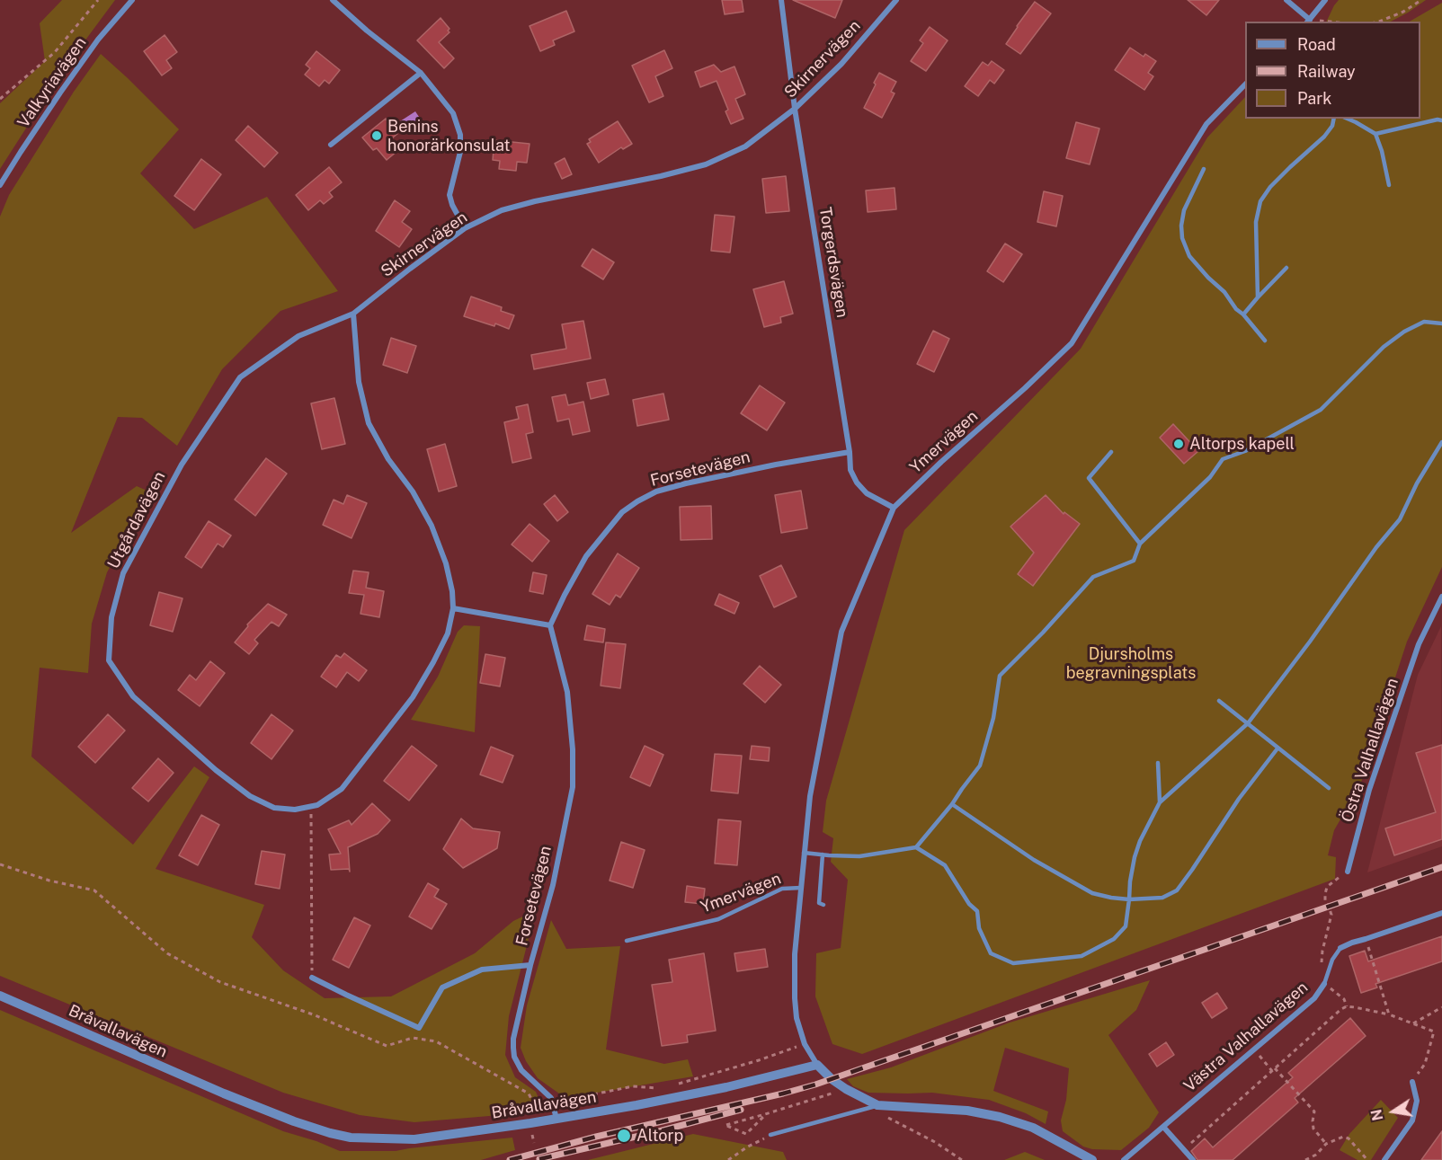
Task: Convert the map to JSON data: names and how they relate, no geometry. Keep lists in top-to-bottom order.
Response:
{
  "streets": {
    "street": [
      "Skirnervägen",
      "Valkyriavägen",
      "Torgerdsvägen",
      "Ymervägen",
      "Forsetevägen",
      "Utgårdavägen",
      "Östra Valhallavägen",
      "Bråvallavägen",
      "Västra Valhallavägen"
    ]
  },
  "crossings": [
    ["Skirnervägen", "Torgerdsvägen"],
    ["Skirnervägen", "Utgårdavägen"],
    ["Torgerdsvägen", "Ymervägen"],
    ["Torgerdsvägen", "Forsetevägen"],
    ["Ymervägen", "Bråvallavägen"],
    ["Forsetevägen", "Bråvallavägen"],
    ["Östra Valhallavägen", "Västra Valhallavägen"]
  ],
  "parks": ["Djursholms begravningsplats"],
  "places": ["Benins honorärkonsulat", "Altorps kapell", "Altorp"],
  "legend": ["Road", "Railway", "Park"],
  "north": "left"
}
